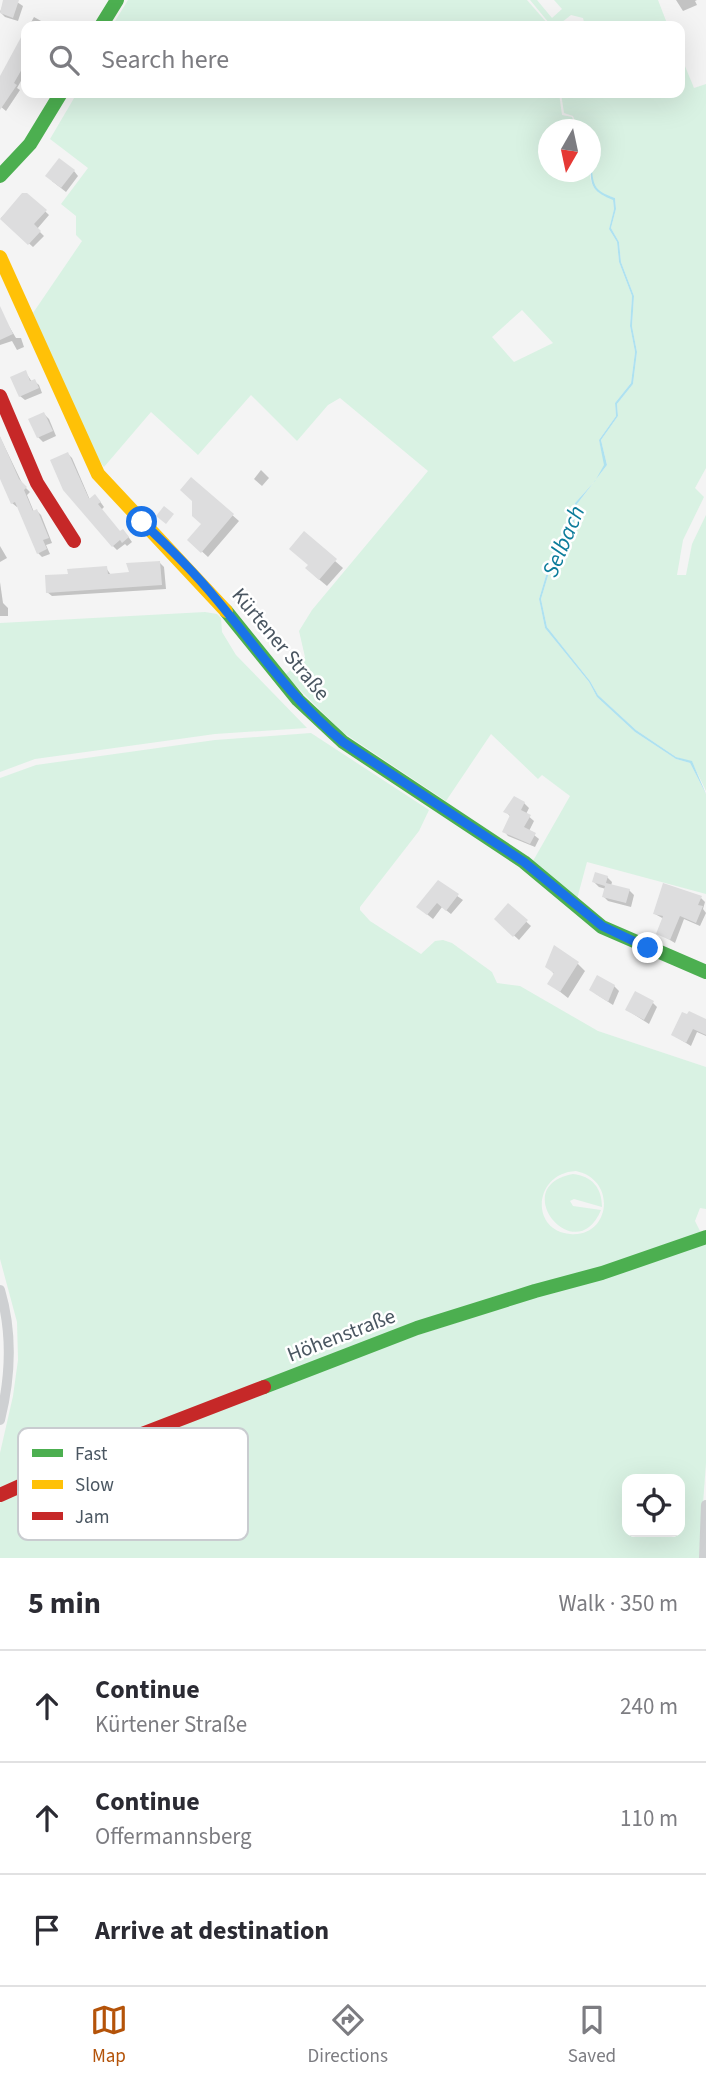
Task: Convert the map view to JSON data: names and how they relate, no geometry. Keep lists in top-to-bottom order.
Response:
{
  "streets": {
    "street": ["Kürtener Straße", "Höhenstraße"]
  },
  "water": ["Selbach"],
  "legend": ["Fast", "Slow", "Jam"],
  "north": "bottom",
  "page": {
    "search": "Search here",
    "heading": ["5 min", "Walk · 350 m"],
    "list": [
      ["Continue", "Kürtener Straße", "240 m"],
      ["Continue", "Offermannsberg", "110 m"],
      "Arrive at destination"
    ],
    "nav": ["Map", "Directions", "Saved"]
  }
}
